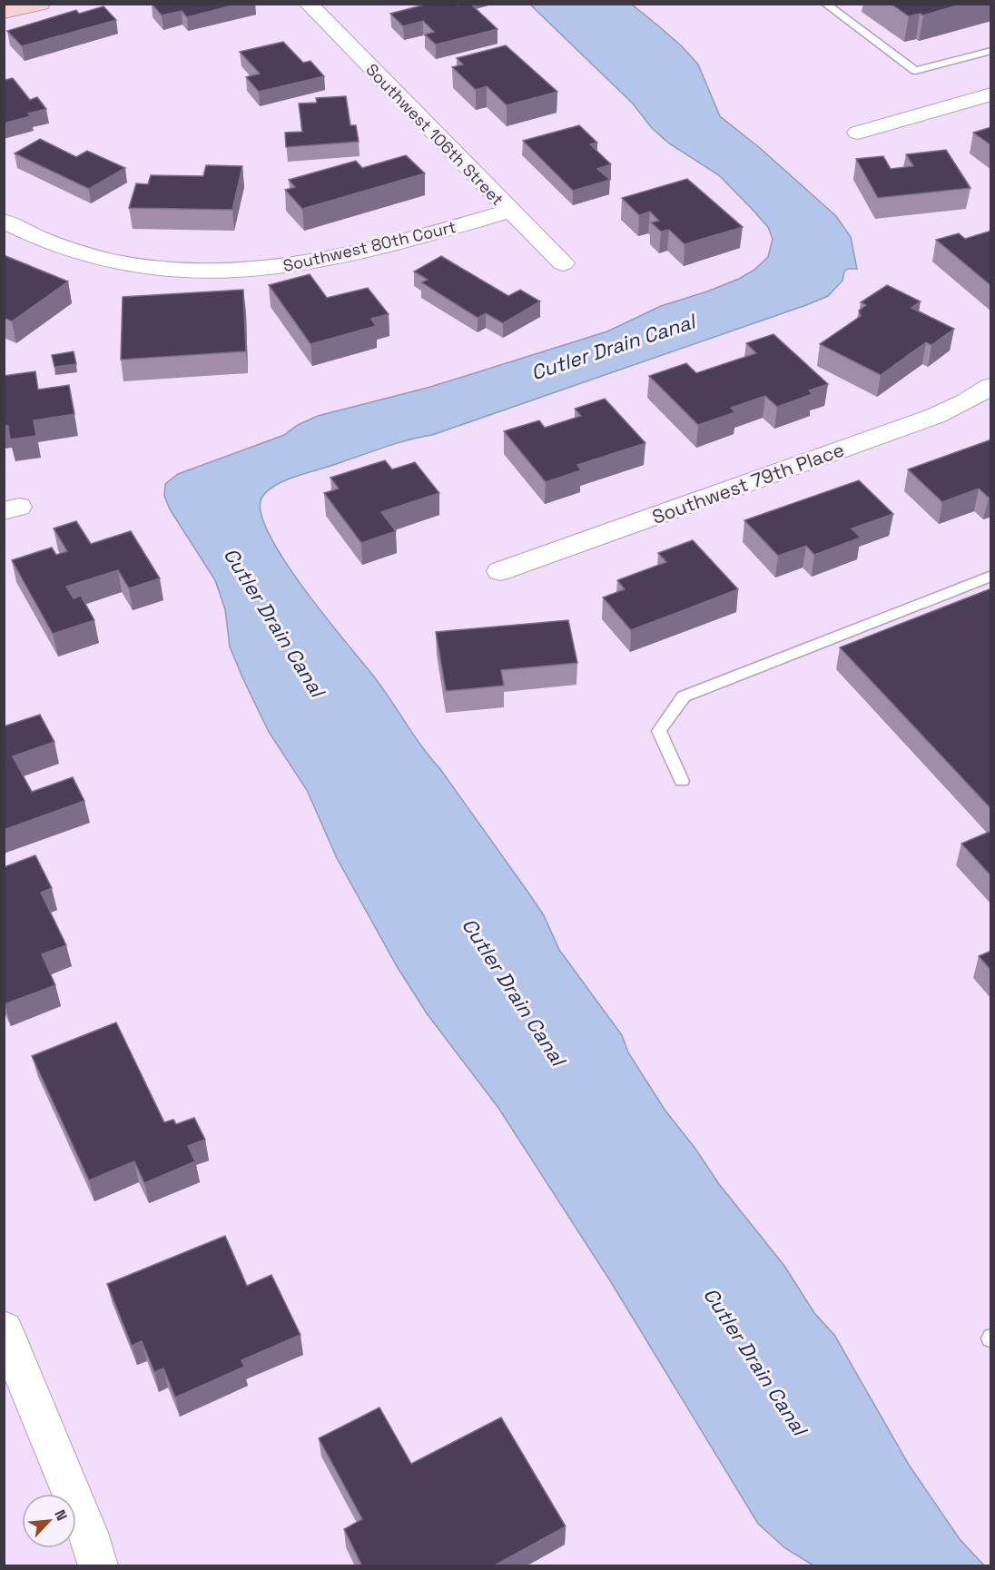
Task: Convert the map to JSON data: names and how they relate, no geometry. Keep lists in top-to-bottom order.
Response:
{
  "streets": {
    "street": ["Southwest 106th Street", "Southwest 80th Court", "Southwest 79th Place"]
  },
  "crossings": [
    ["Southwest 106th Street", "Southwest 80th Court"]
  ],
  "water": ["Cutler Drain Canal"],
  "north": "top right"
}
